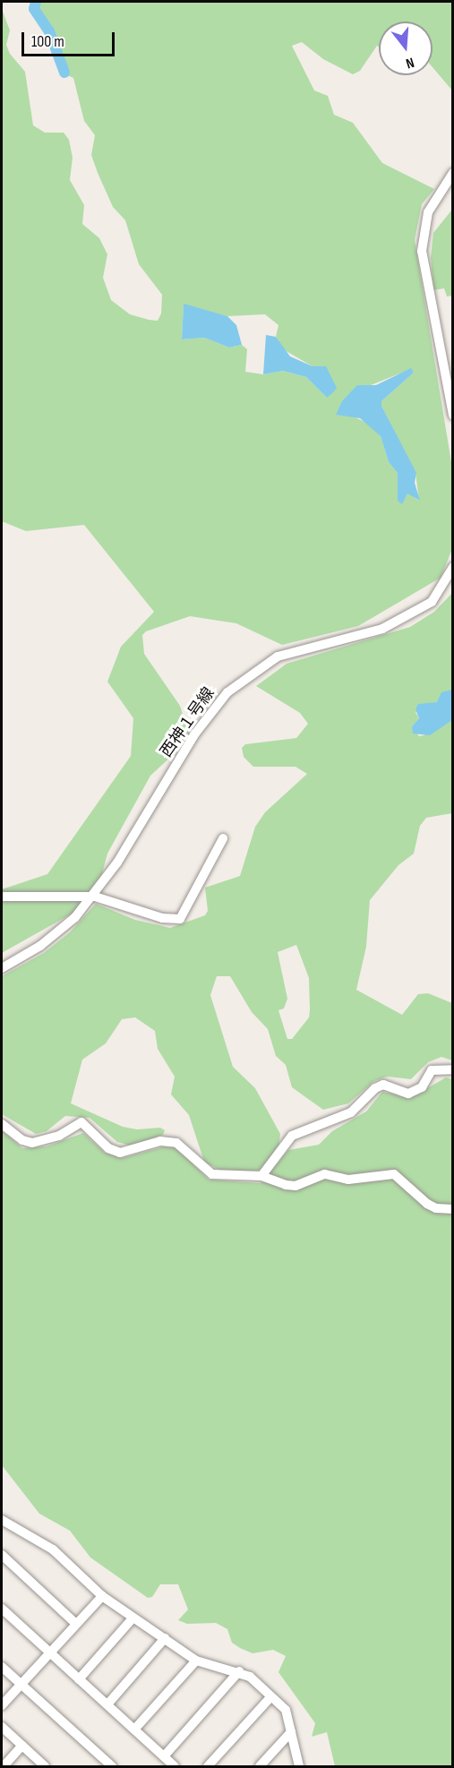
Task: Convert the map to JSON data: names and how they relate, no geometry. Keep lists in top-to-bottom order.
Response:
{
  "streets": {
    "street": ["西神１号線"]
  },
  "scale_bar": "100 m",
  "north": "bottom"
}
